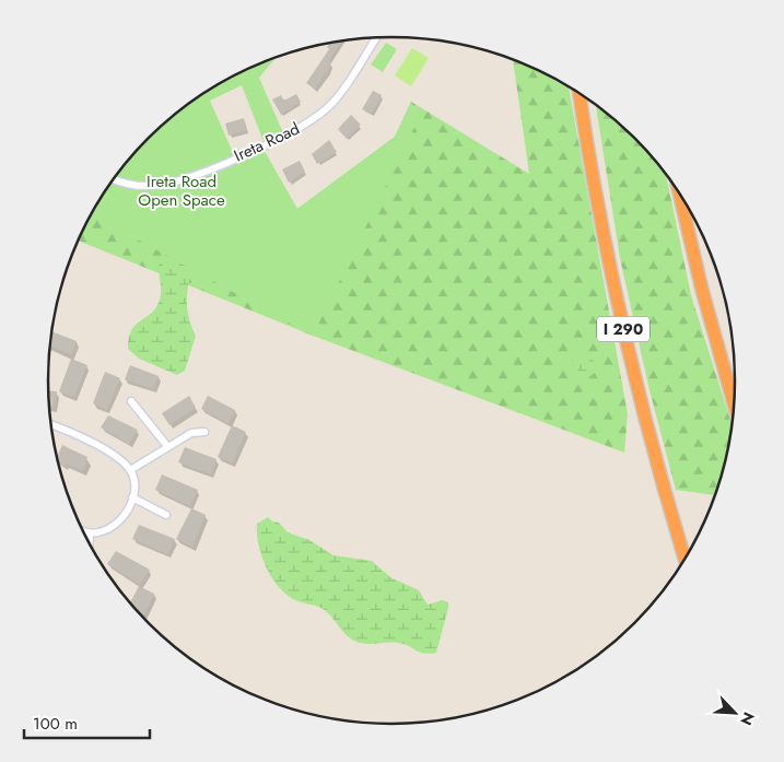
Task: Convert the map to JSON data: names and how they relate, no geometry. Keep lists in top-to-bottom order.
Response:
{
  "streets": {
    "highway": ["I 290"],
    "street": ["Ireta Road"]
  },
  "parks": ["Ireta Road Open Space"],
  "scale_bar": "100 m",
  "north": "bottom right"
}
